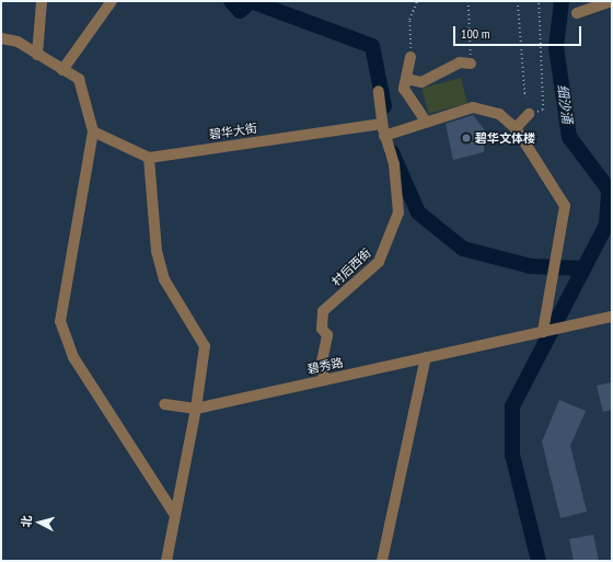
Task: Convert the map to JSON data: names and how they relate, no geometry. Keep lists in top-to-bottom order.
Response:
{
  "streets": {
    "street": ["碧华大街", "村后西街", "碧秀路"]
  },
  "crossings": [
    ["碧华大街", "村后西街"],
    ["村后西街", "碧秀路"]
  ],
  "water": ["细沙涌"],
  "places": ["碧华文体楼"],
  "scale_bar": "100 m",
  "north": "left"
}
